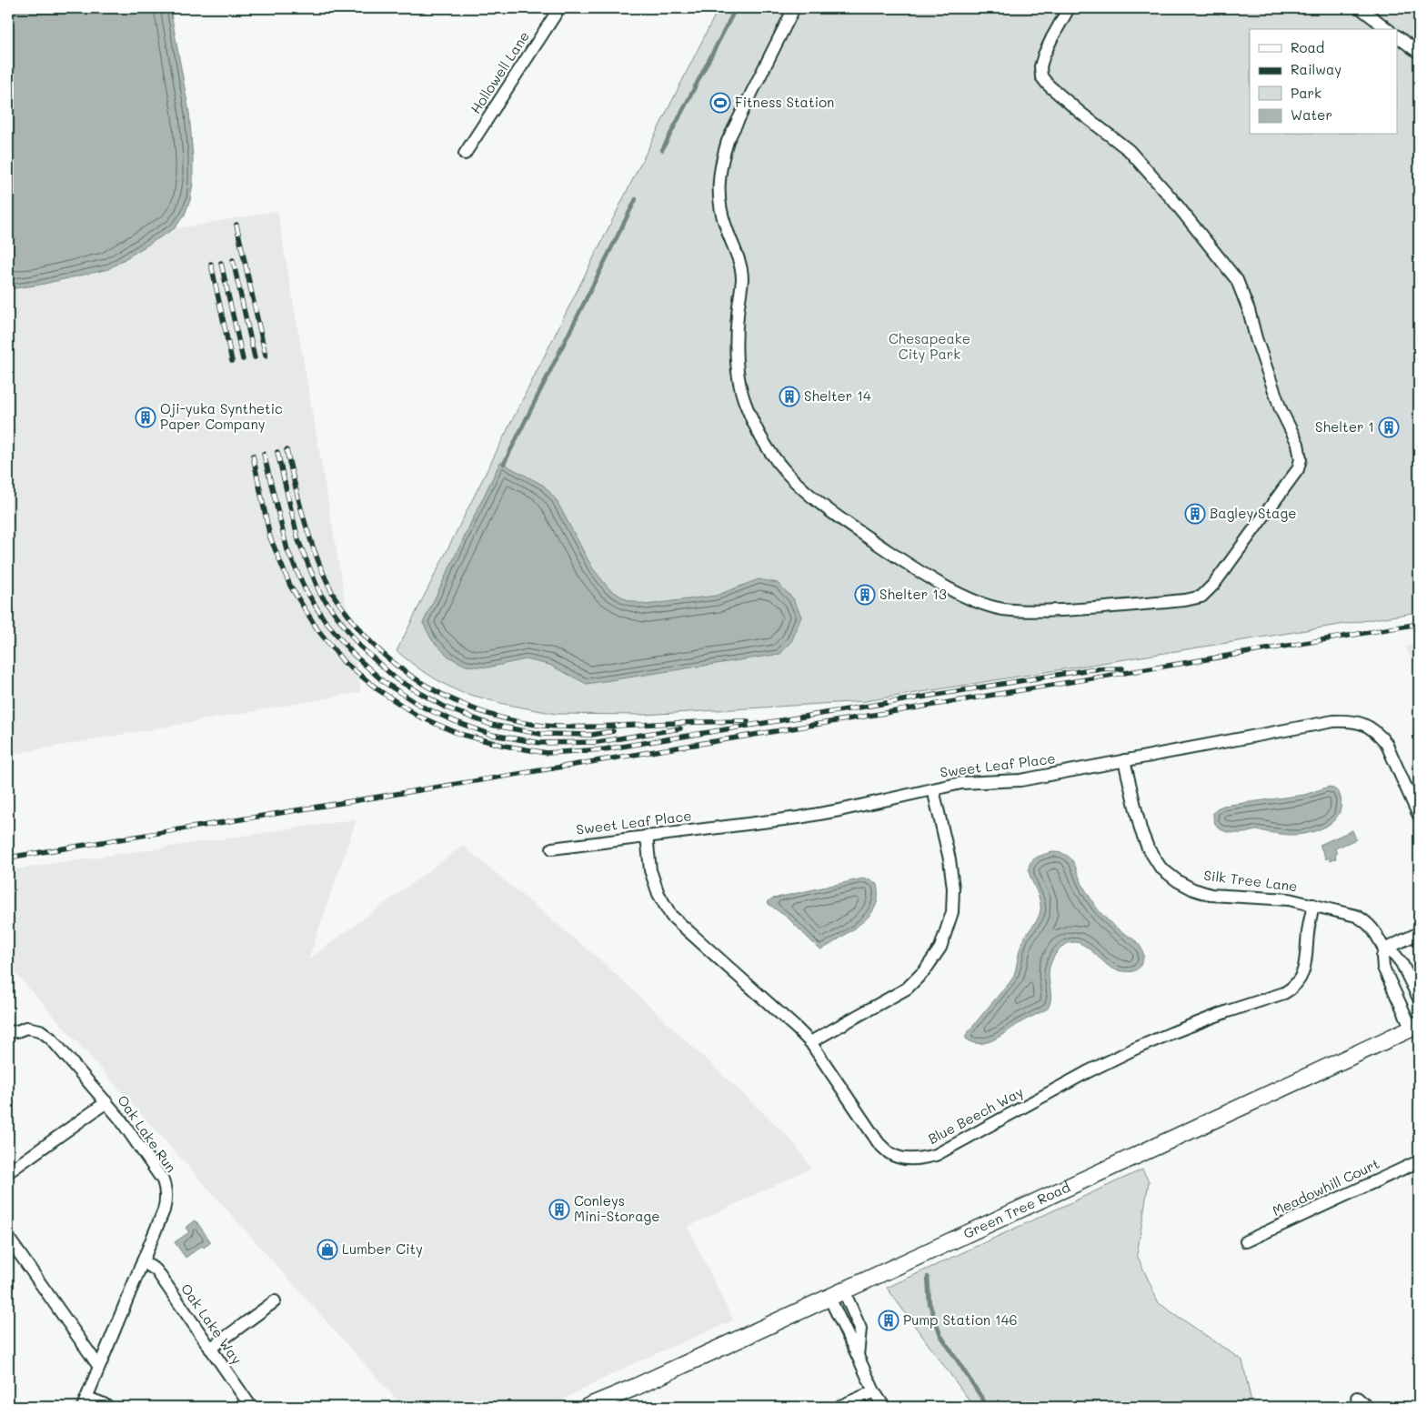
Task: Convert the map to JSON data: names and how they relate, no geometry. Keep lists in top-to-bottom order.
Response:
{
  "streets": {
    "street": [
      "Hollowell Lane",
      "Sweet Leaf Place",
      "Silk Tree Lane",
      "Blue Beech Way",
      "Oak Lake Run",
      "Meadowhill Court",
      "Green Tree Road",
      "Oak Lake Way"
    ]
  },
  "crossings": [
    ["Sweet Leaf Place", "Silk Tree Lane"],
    ["Sweet Leaf Place", "Blue Beech Way"],
    ["Silk Tree Lane", "Blue Beech Way"],
    ["Silk Tree Lane", "Green Tree Road"],
    ["Oak Lake Run", "Oak Lake Way"]
  ],
  "parks": ["Chesapeake City Park"],
  "places": {
    "sports": ["Fitness Station"],
    "building": [
      "Shelter 14",
      "Oji-yuka Synthetic Paper Company",
      "Shelter 1",
      "Bagley Stage",
      "Shelter 13",
      "Conleys Mini-Storage",
      "Pump Station 146"
    ],
    "shop": ["Lumber City"]
  },
  "legend": [
    "Road",
    "Railway",
    "Park",
    "Water"
  ]
}
